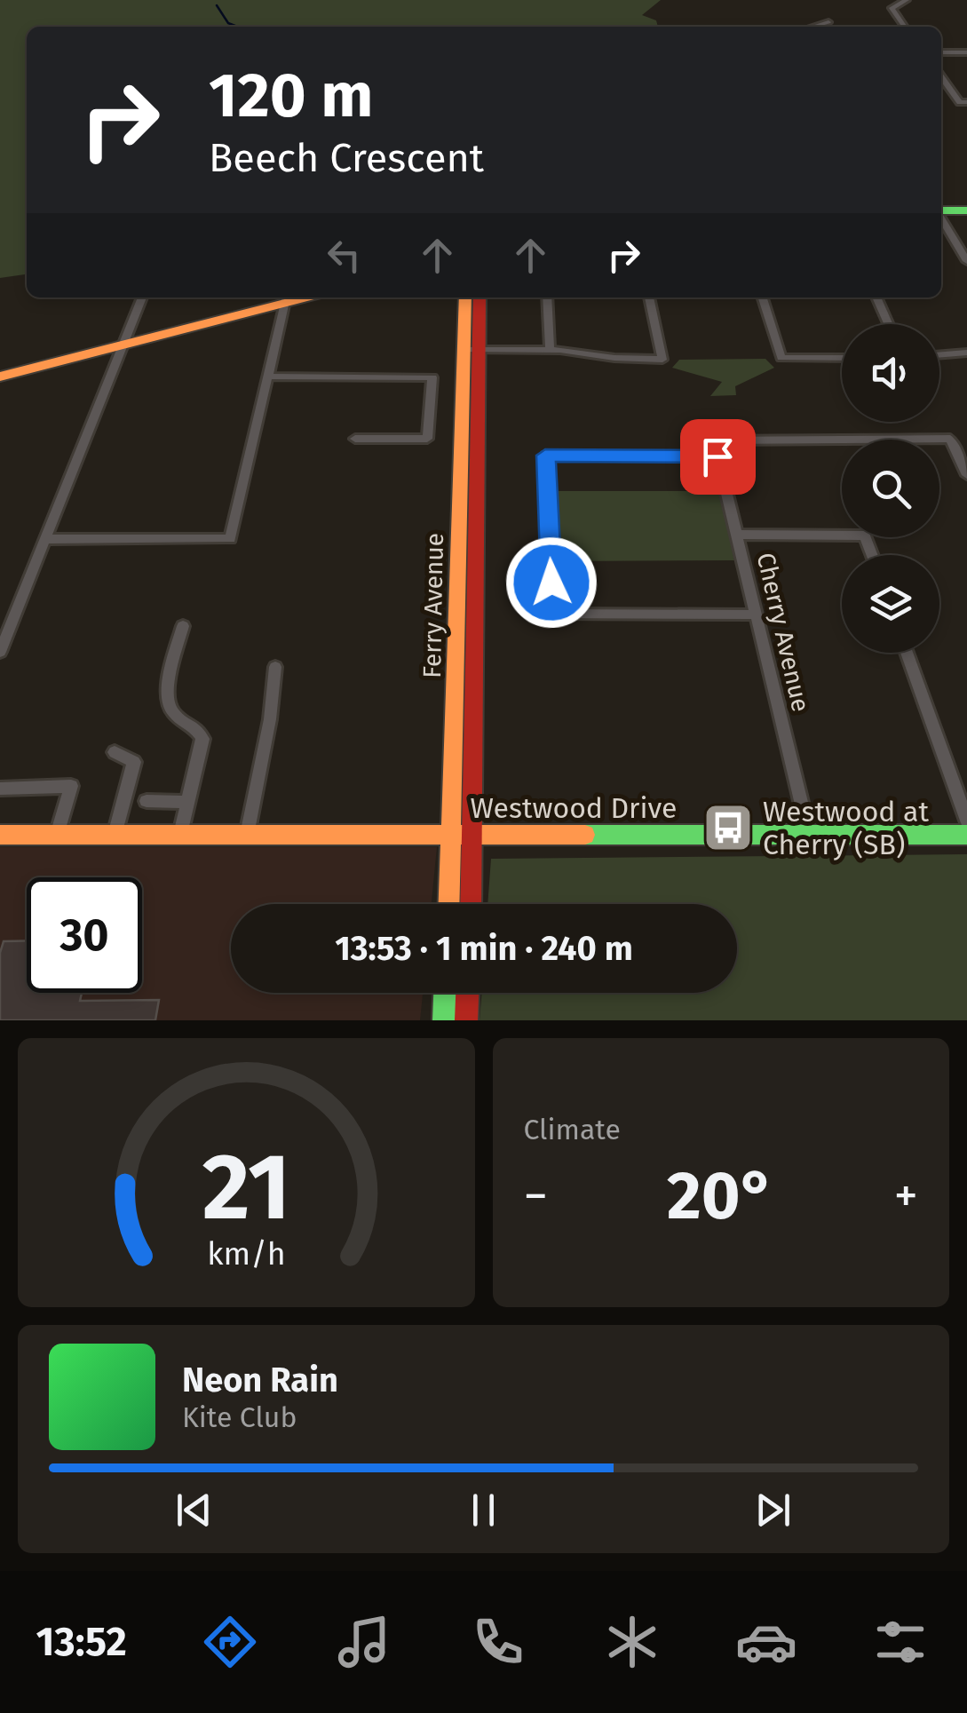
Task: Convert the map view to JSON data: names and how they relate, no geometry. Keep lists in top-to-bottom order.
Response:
{
  "streets": {
    "main road": ["Ferry Avenue", "Westwood Drive"],
    "street": ["Cherry Avenue"]
  },
  "crossings": [
    ["Ferry Avenue", "Westwood Drive"],
    ["Cherry Avenue", "Westwood Drive"]
  ],
  "places": {
    "bus stop": ["Westwood at Cherry (SB)"]
  },
  "page": {
    "turn": ["120 m", "Beech Crescent"],
    "limit": "30",
    "trip": "13:53 · 1 min · 240 m",
    "tile": "Climate",
    "heat": ["−", "20°", "+"],
    "song": ["Neon Rain", "Kite Club"],
    "tabs": "13:52",
    "gauge": ["21", "km/h"]
  }
}
